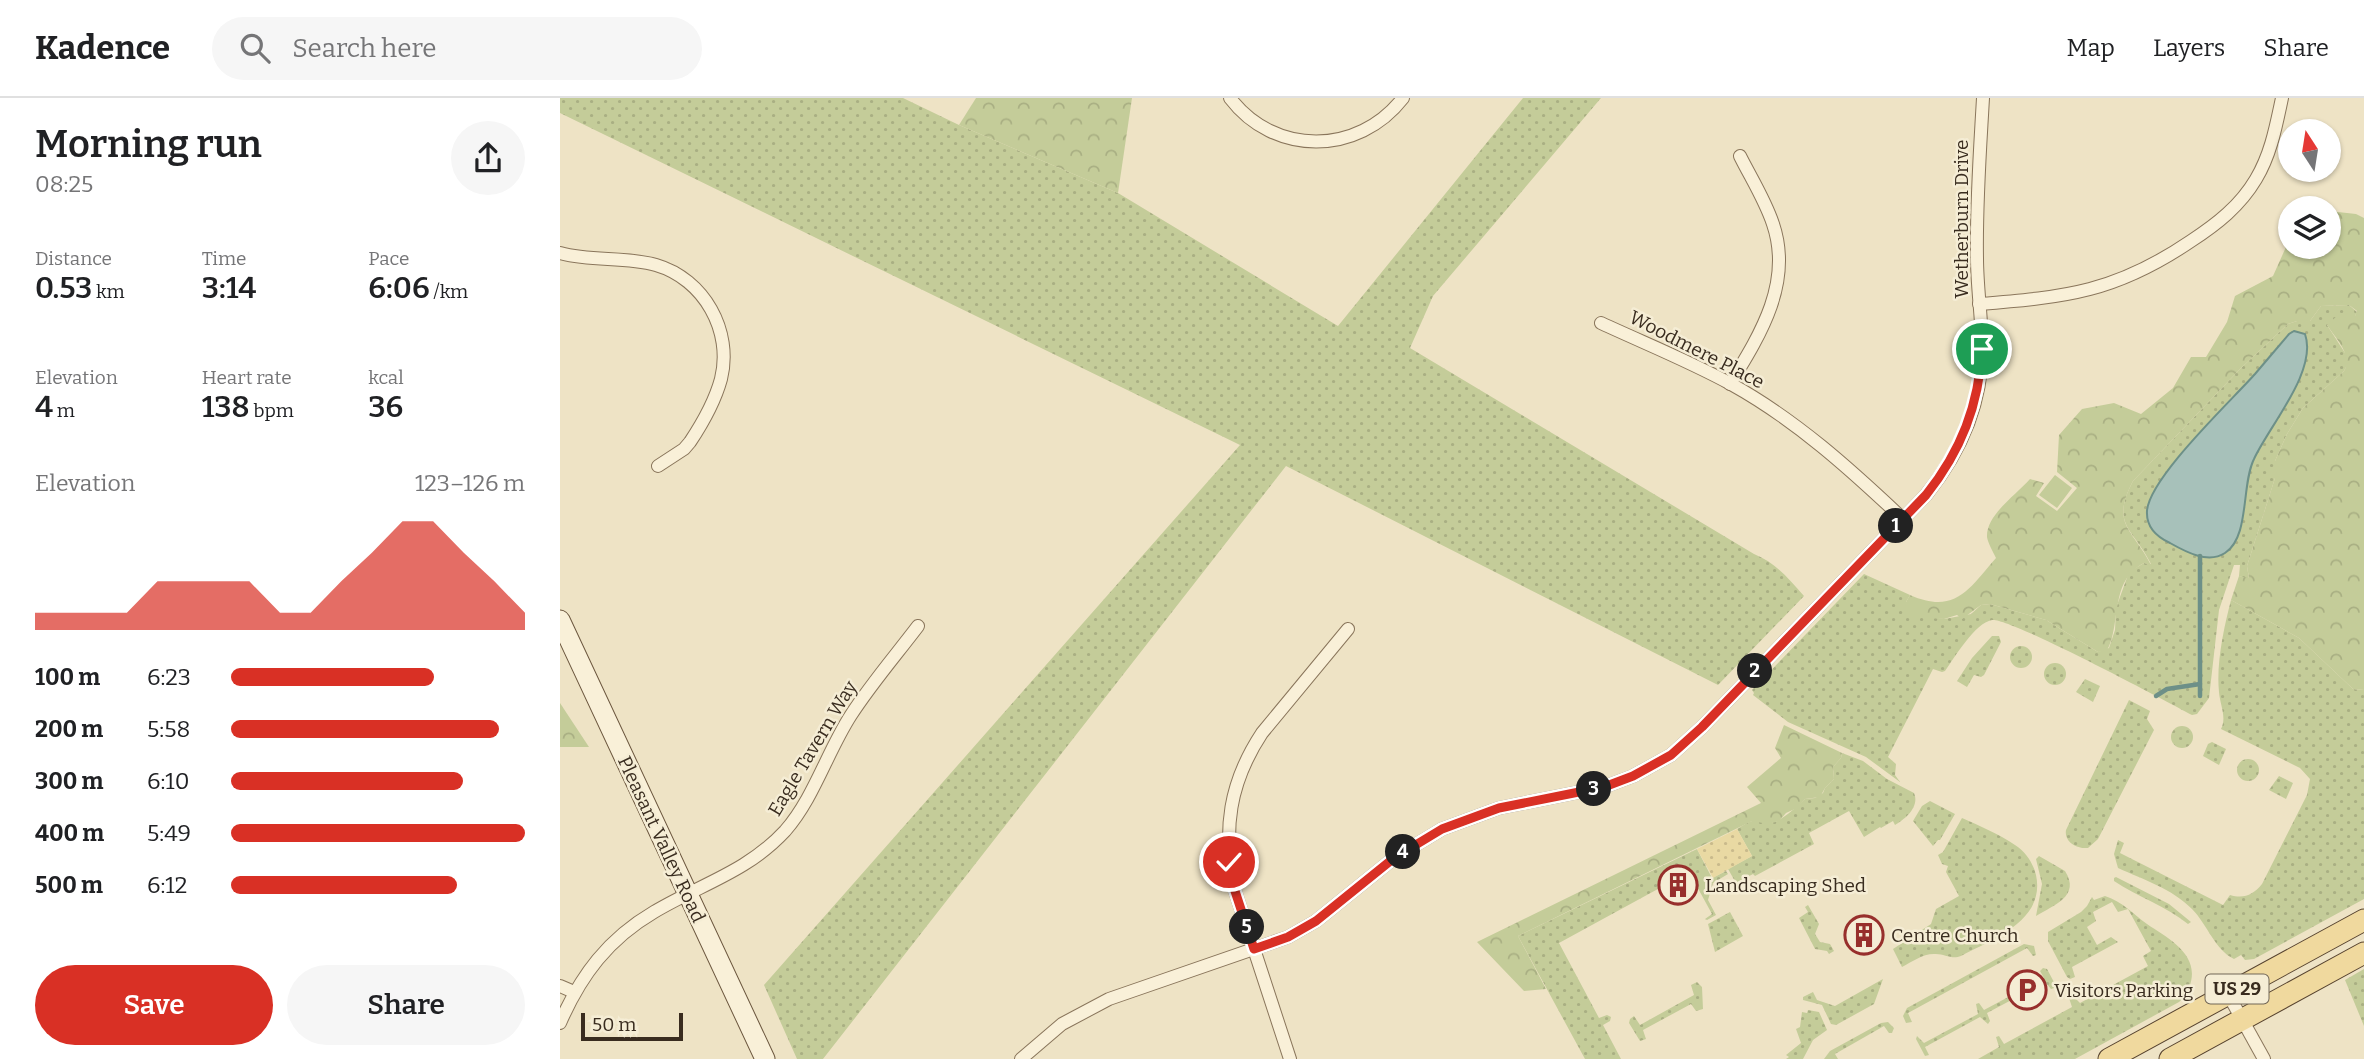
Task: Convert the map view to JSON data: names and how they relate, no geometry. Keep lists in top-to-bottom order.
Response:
{
  "streets": {
    "main road": ["Pleasant Valley Road", "US 29"],
    "street": ["Wetherburn Drive", "Woodmere Place", "Eagle Tavern Way"]
  },
  "crossings": [
    ["Wetherburn Drive", "Woodmere Place"],
    ["Eagle Tavern Way", "Pleasant Valley Road"]
  ],
  "places": {
    "building": ["Landscaping Shed", "Centre Church"],
    "parking": ["Visitors Parking"]
  },
  "scale_bar": "50 m",
  "north": "top",
  "page": {
    "header": "Kadence",
    "search": "Search here",
    "nav": ["Map", "Layers", "Share"],
    "heading": ["Morning run", "08:25"],
    "stats": [
      ["Distance", "0.53 km"],
      ["Time", "3:14"],
      ["Pace", "6:06 /km"],
      ["Elevation", "4 m"],
      ["Heart rate", "138 bpm"],
      ["kcal", "36"]
    ],
    "chart": ["Elevation", "123–126 m"],
    "pins": [
      "1",
      "2",
      "3",
      "4",
      "5"
    ],
    "list": [
      {
        "name": "100 m",
        "note": "6:23"
      },
      {
        "name": "200 m",
        "note": "5:58"
      },
      {
        "name": "300 m",
        "note": "6:10"
      },
      {
        "name": "400 m",
        "note": "5:49"
      },
      {
        "name": "500 m",
        "note": "6:12"
      }
    ],
    "buttons": ["Save", "Share"],
    "scale": "50 m"
  }
}
